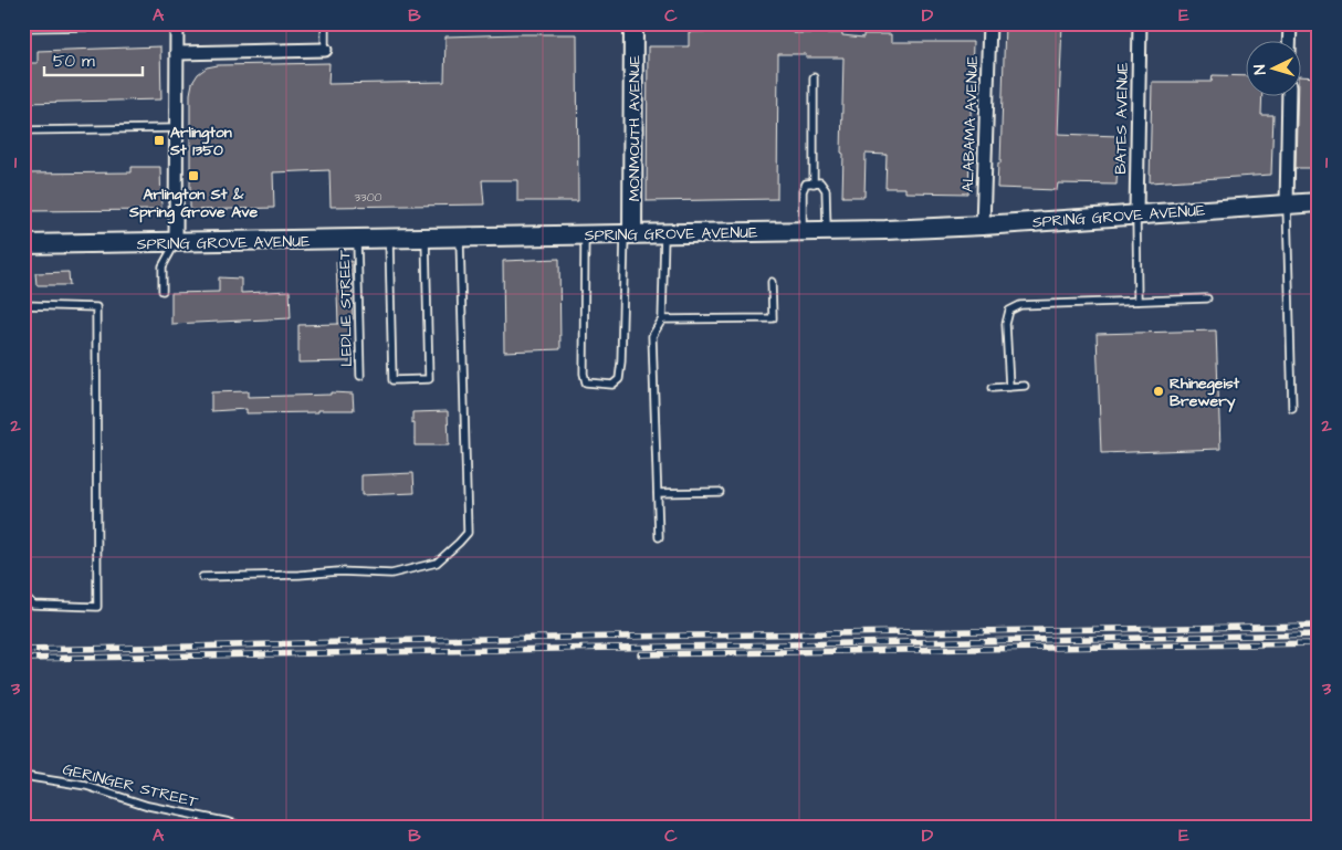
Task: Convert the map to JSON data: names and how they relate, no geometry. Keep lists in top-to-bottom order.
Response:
{
  "streets": {
    "main road": ["MONMOUTH AVENUE", "SPRING GROVE AVENUE"],
    "street": ["BATES AVENUE", "ALABAMA AVENUE"],
    "lane": ["LEDLIE STREET", "GERINGER STREET"]
  },
  "crossings": [
    ["BATES AVENUE", "SPRING GROVE AVENUE"],
    ["ALABAMA AVENUE", "SPRING GROVE AVENUE"],
    ["MONMOUTH AVENUE", "SPRING GROVE AVENUE"],
    ["SPRING GROVE AVENUE", "LEDLIE STREET"]
  ],
  "places": {
    "transit": ["Arlington St 1350", "Arlington St & Spring Grove Ave"],
    "other": ["Rhinegeist Brewery"]
  },
  "house_numbers": ["3300"],
  "scale_bar": "50 m",
  "north": "left",
  "grid": {
    "columns": [
      "A",
      "B",
      "C",
      "D",
      "E"
    ],
    "rows": ["1", "2", "3"]
  }
}
